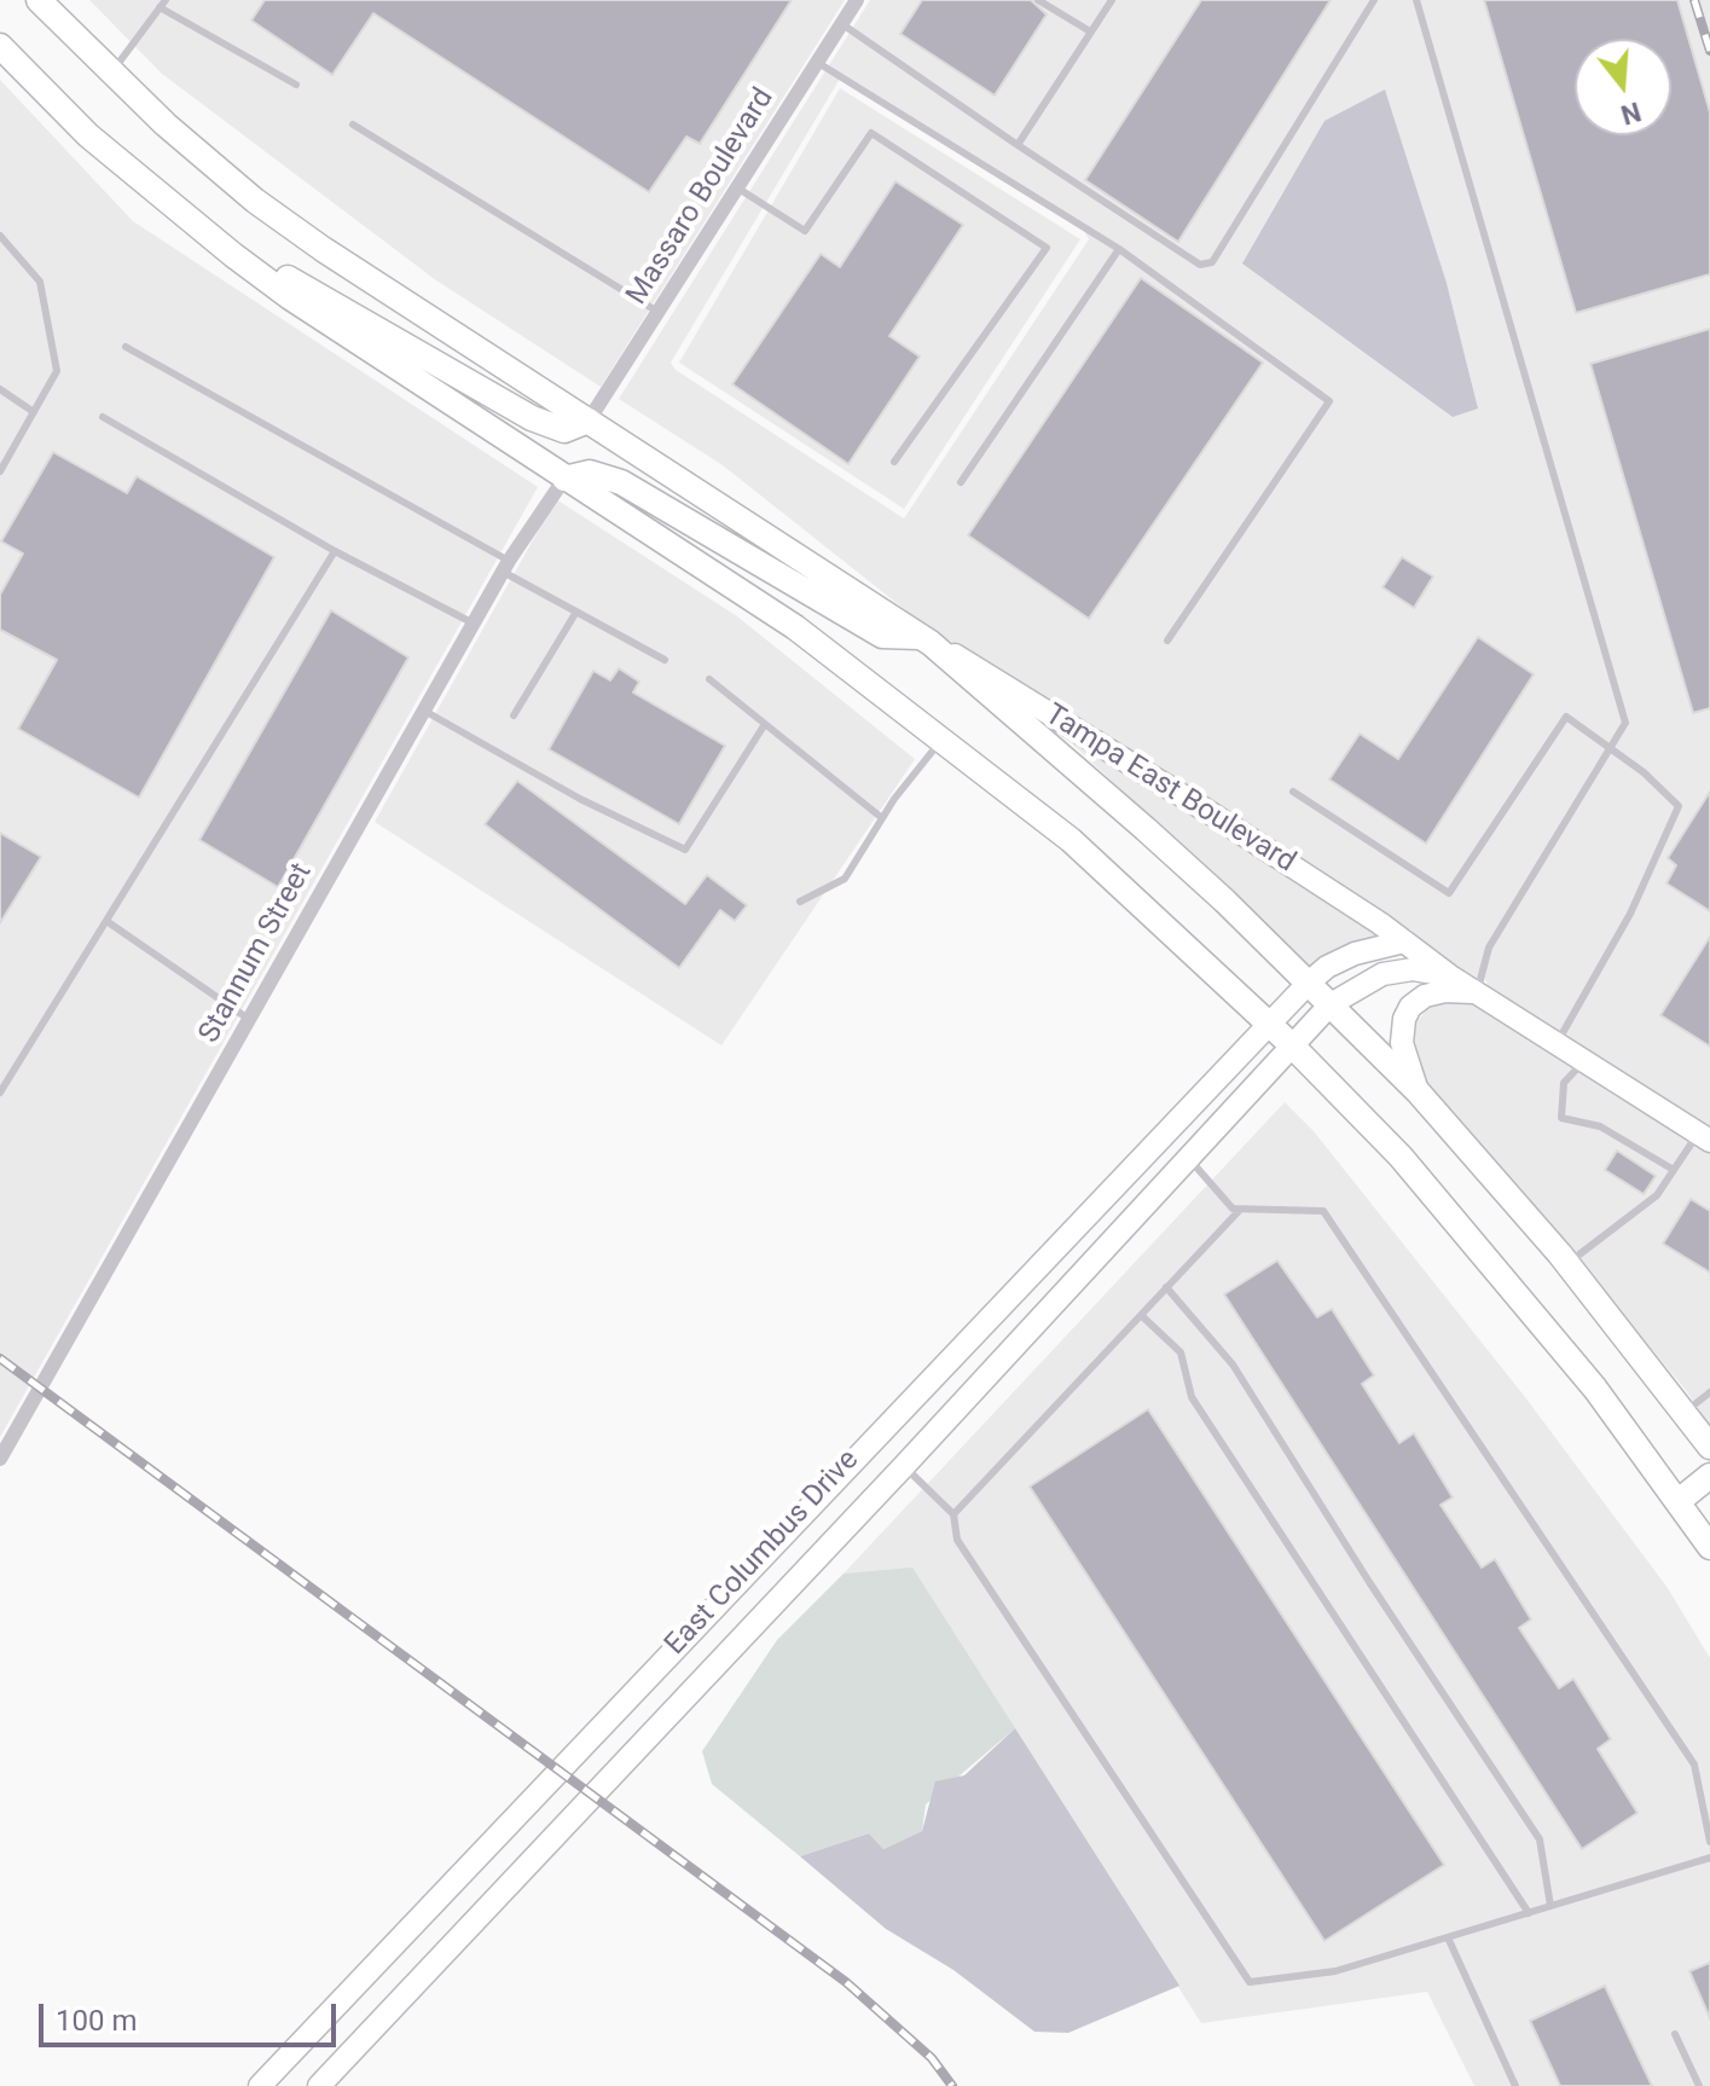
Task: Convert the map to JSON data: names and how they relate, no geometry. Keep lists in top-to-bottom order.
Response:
{
  "streets": {
    "street": [
      "Massaro Boulevard",
      "Tampa East Boulevard",
      "Stannum Street",
      "East Columbus Drive"
    ]
  },
  "crossings": [
    ["Tampa East Boulevard", "East Columbus Drive"]
  ],
  "scale_bar": "100 m",
  "north": "bottom"
}
